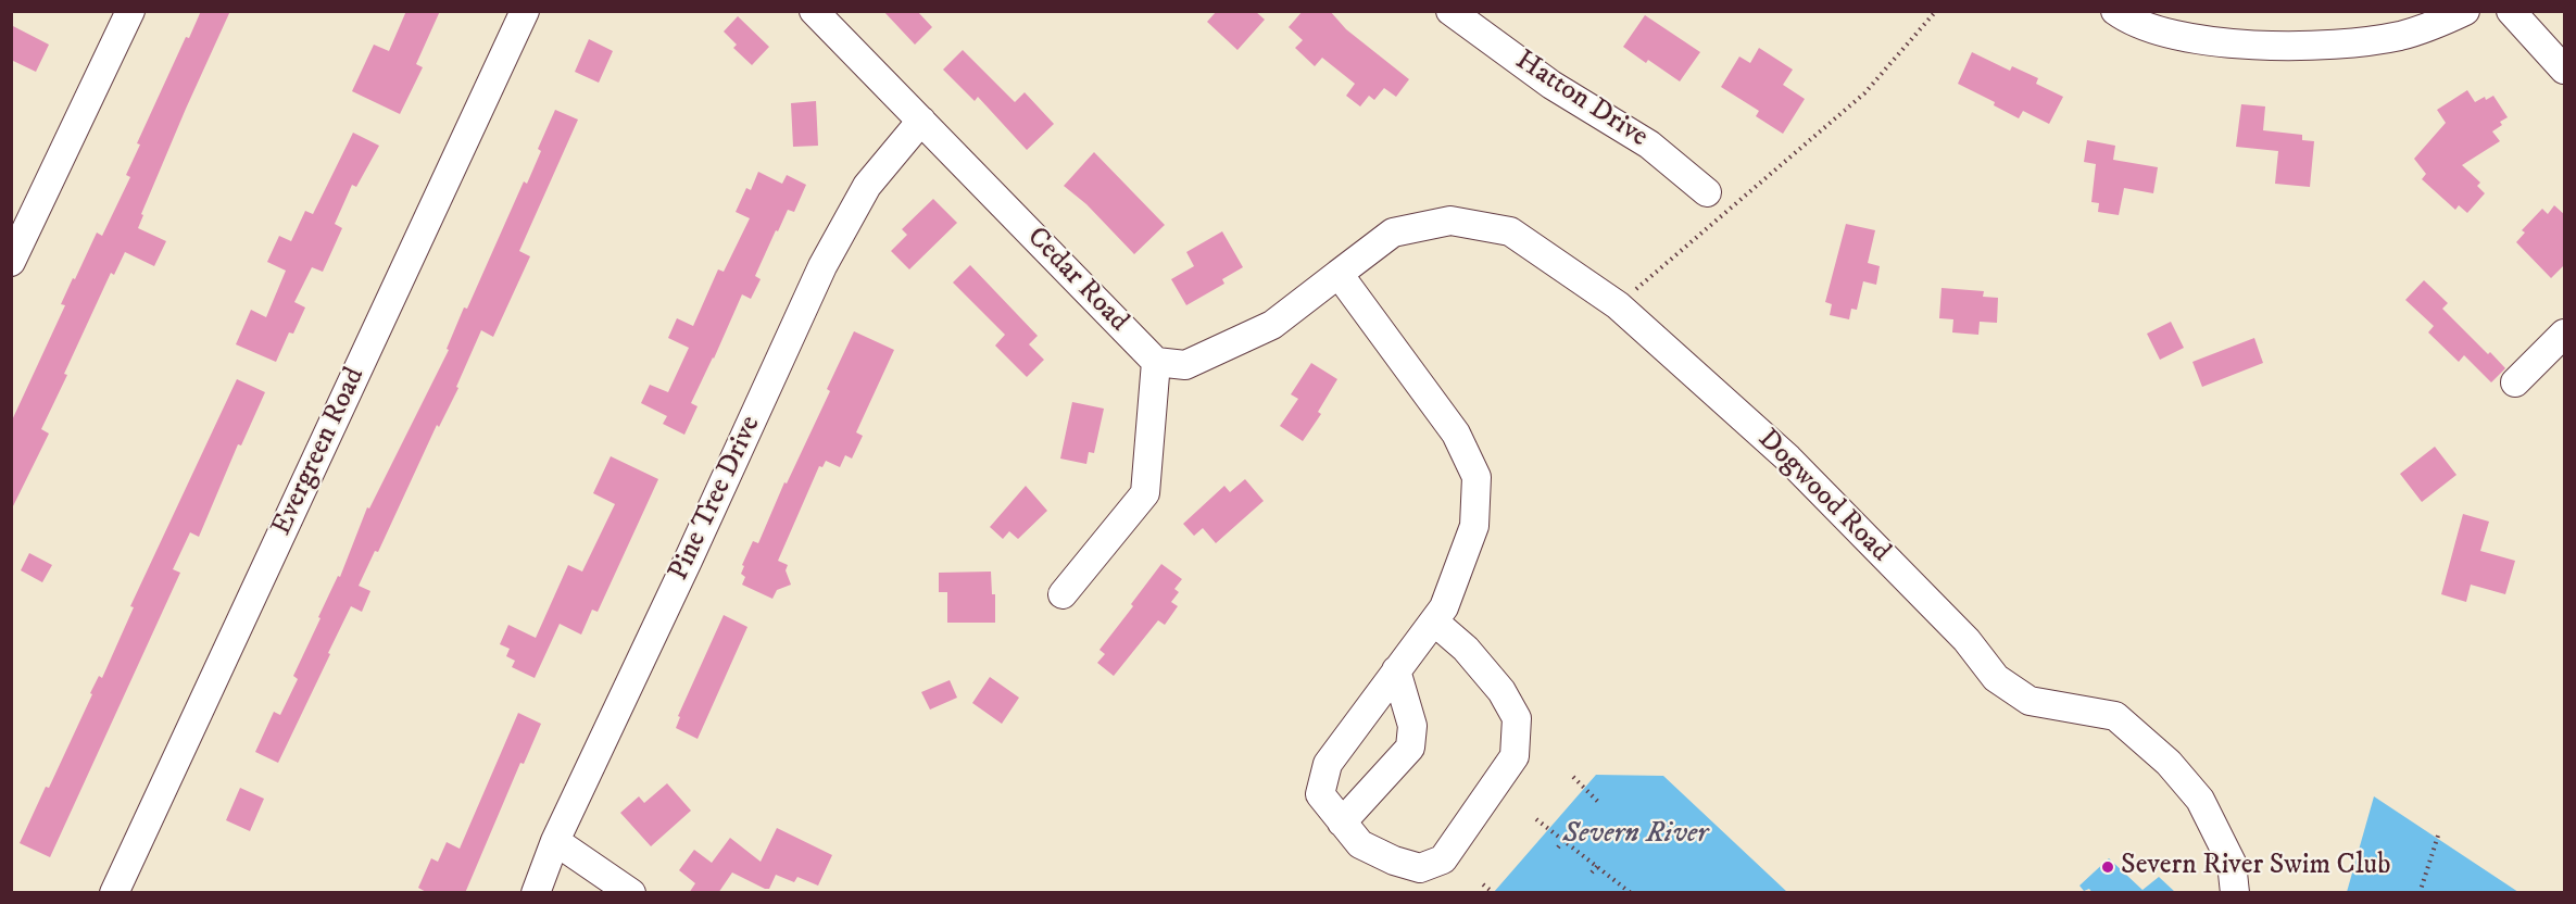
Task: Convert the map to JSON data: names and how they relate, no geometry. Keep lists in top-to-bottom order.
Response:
{
  "streets": {
    "street": [
      "Hatton Drive",
      "Cedar Road",
      "Evergreen Road",
      "Dogwood Road",
      "Pine Tree Drive"
    ]
  },
  "crossings": [
    ["Cedar Road", "Dogwood Road"],
    ["Cedar Road", "Pine Tree Drive"]
  ],
  "water": ["Severn River"],
  "places": ["Severn River Swim Club"]
}
